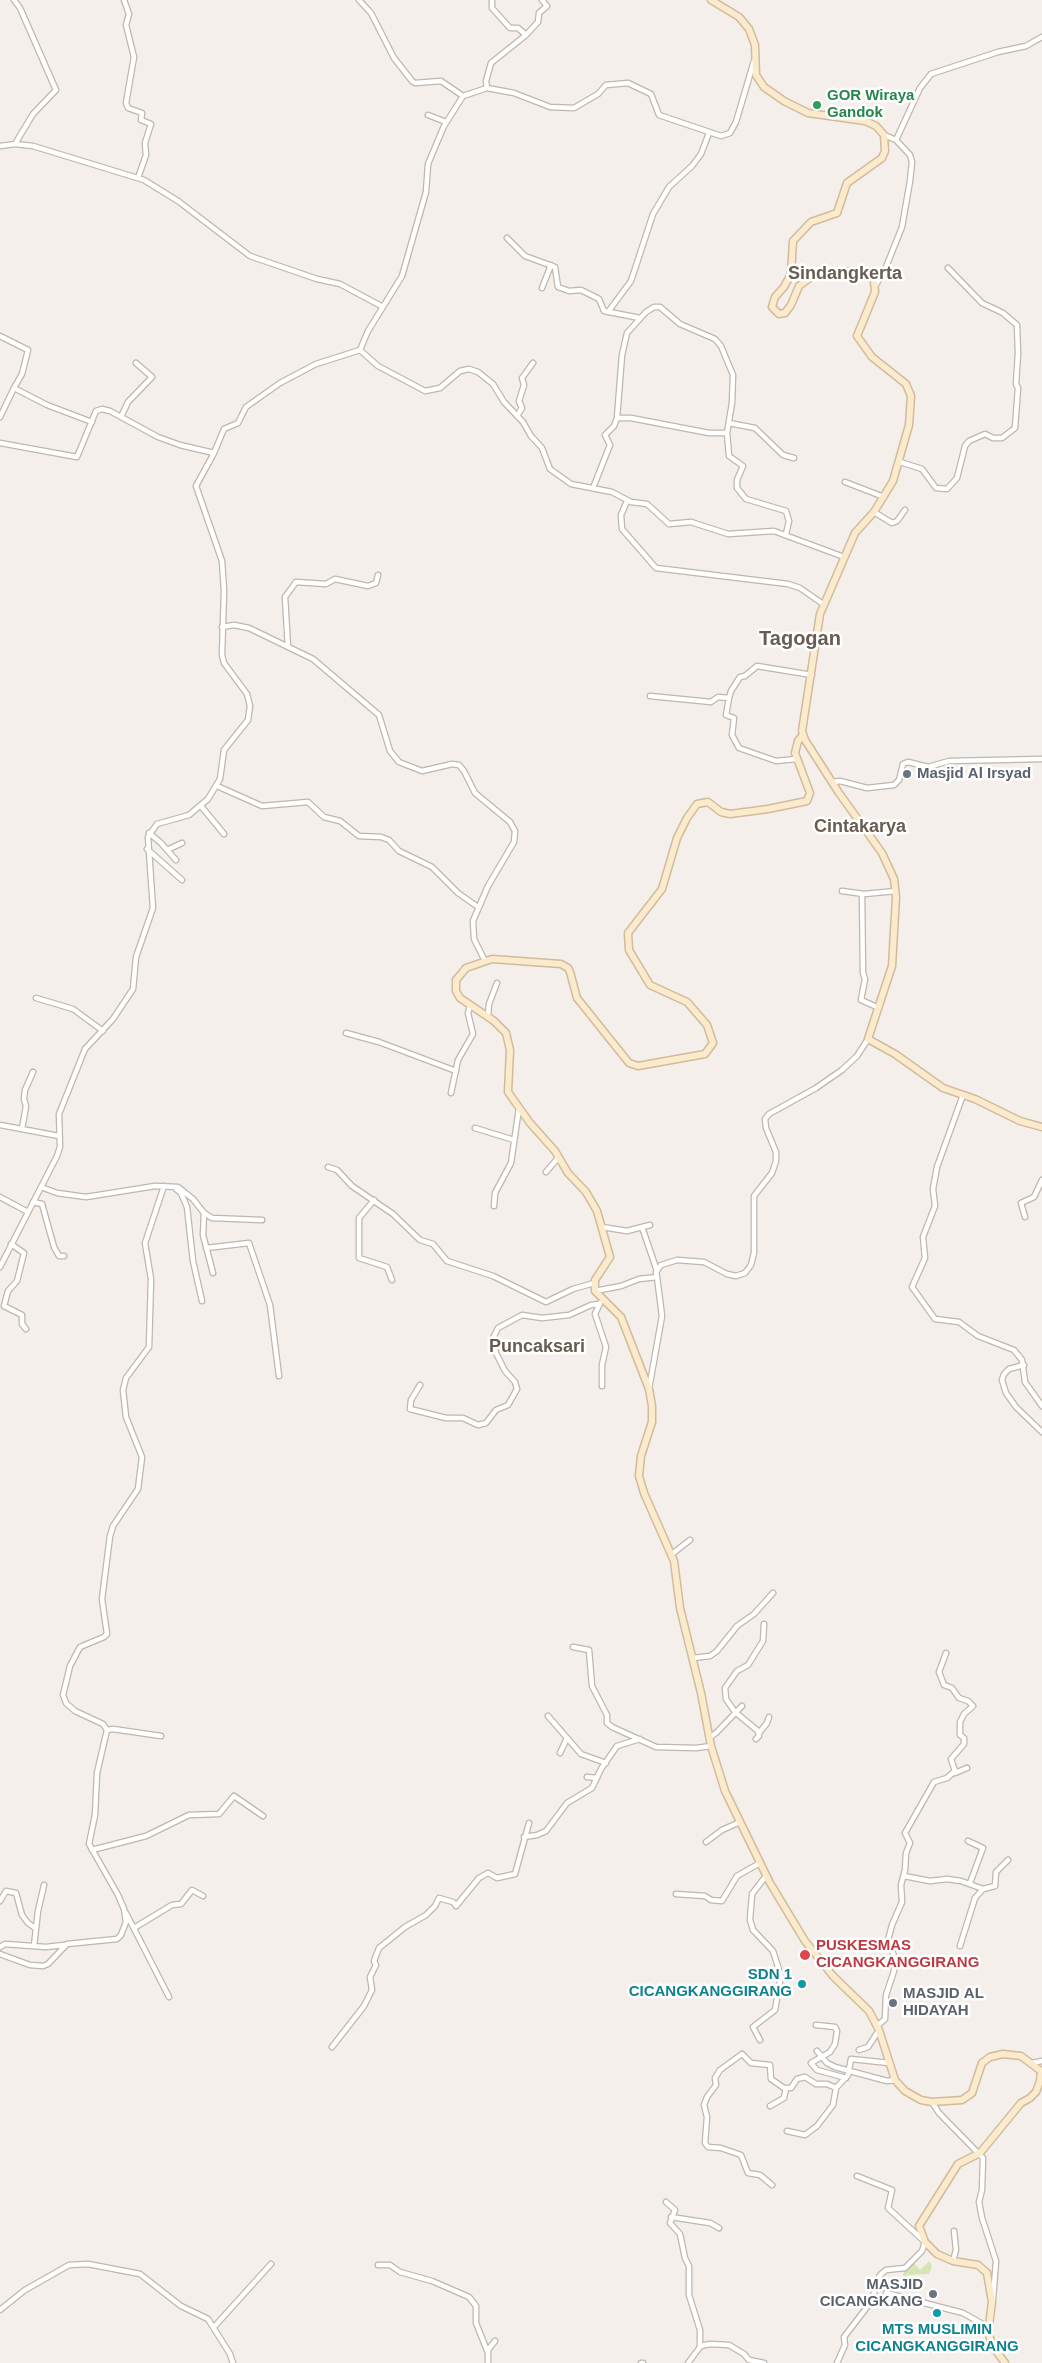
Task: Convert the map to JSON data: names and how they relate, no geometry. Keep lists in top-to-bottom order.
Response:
{
  "districts": [
    "Sindangkerta",
    "Tagogan",
    "Cintakarya",
    "Puncaksari"
  ],
  "places": [
    "GOR Wiraya Gandok",
    "Masjid Al Irsyad",
    "PUSKESMAS CICANGKANGGIRANG",
    "SDN 1 CICANGKANGGIRANG",
    "MASJID AL HIDAYAH",
    "MASJID CICANGKANG",
    "MTS MUSLIMIN CICANGKANGGIRANG"
  ]
}
